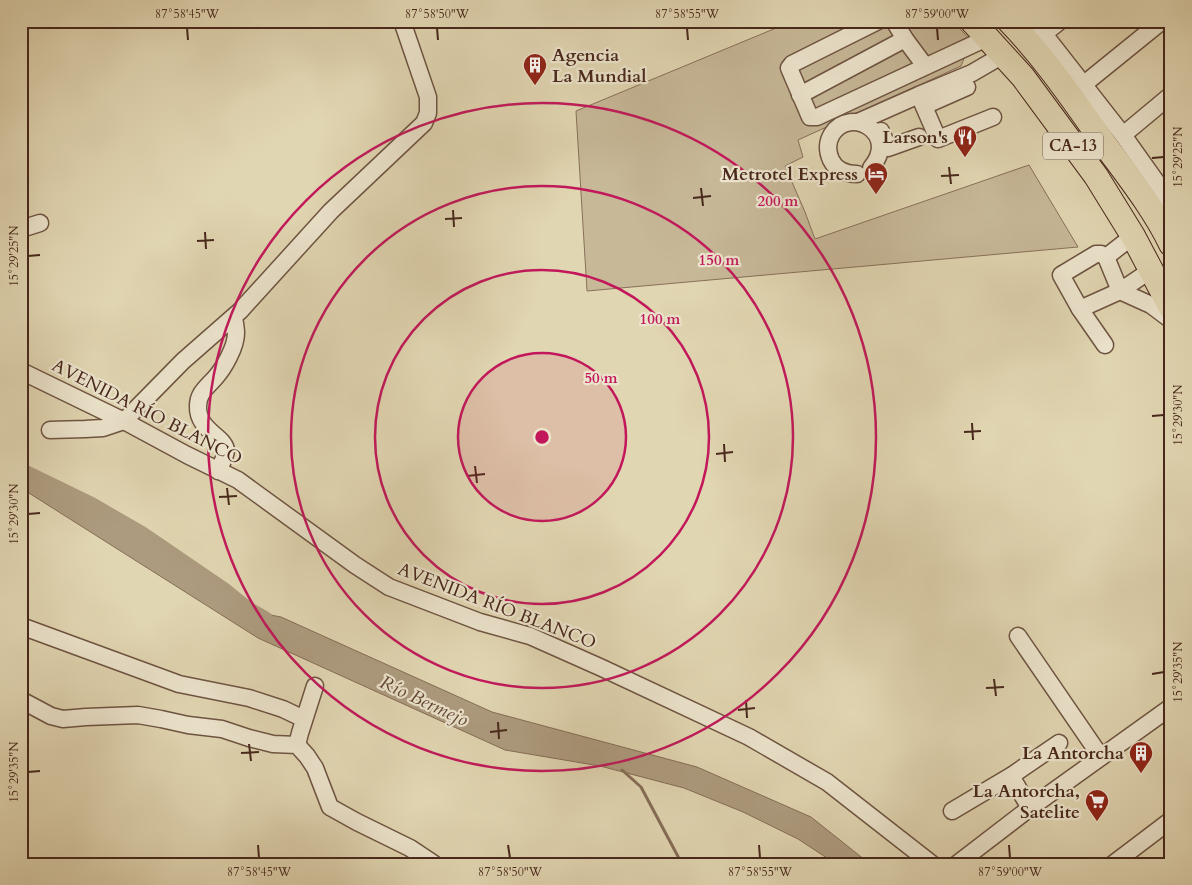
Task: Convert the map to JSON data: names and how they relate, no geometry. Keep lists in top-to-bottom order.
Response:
{
  "streets": {
    "highway": ["CA-13"],
    "street": ["AVENIDA RÍO BLANCO"]
  },
  "water": ["Río Bermejo"],
  "places": {
    "building": ["Agencia La Mundial", "La Antorcha"],
    "restaurant": ["Larson's"],
    "hotel": ["Metrotel Express"],
    "supermarket": ["La Antorcha, Satelite"]
  },
  "coordinates": [
    "87°58'45\"W",
    "87°58'50\"W",
    "87°58'55\"W",
    "87°59'00\"W",
    "15°29'25\"N",
    "15°29'30\"N",
    "15°29'35\"N"
  ],
  "rings": [
    "200 m",
    "150 m",
    "100 m",
    "50 m"
  ]
}
